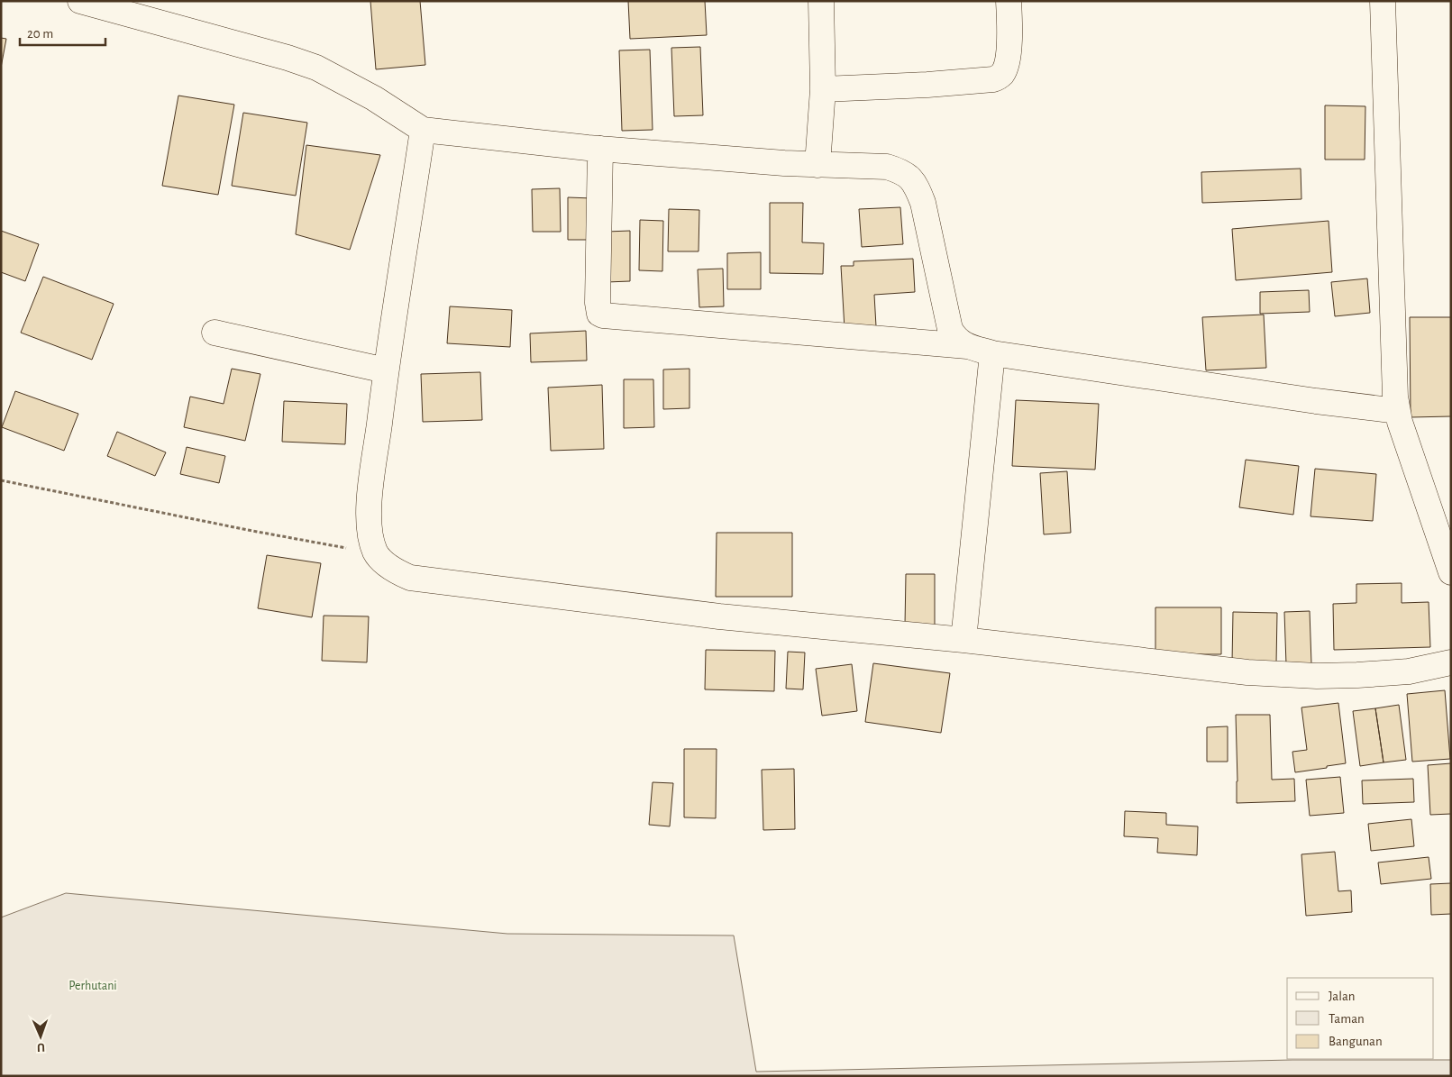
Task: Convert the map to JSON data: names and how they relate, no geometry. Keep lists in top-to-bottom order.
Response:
{
  "parks": ["Perhutani"],
  "legend": ["Jalan", "Taman", "Bangunan"],
  "scale_bar": "20 m",
  "north": "bottom"
}
